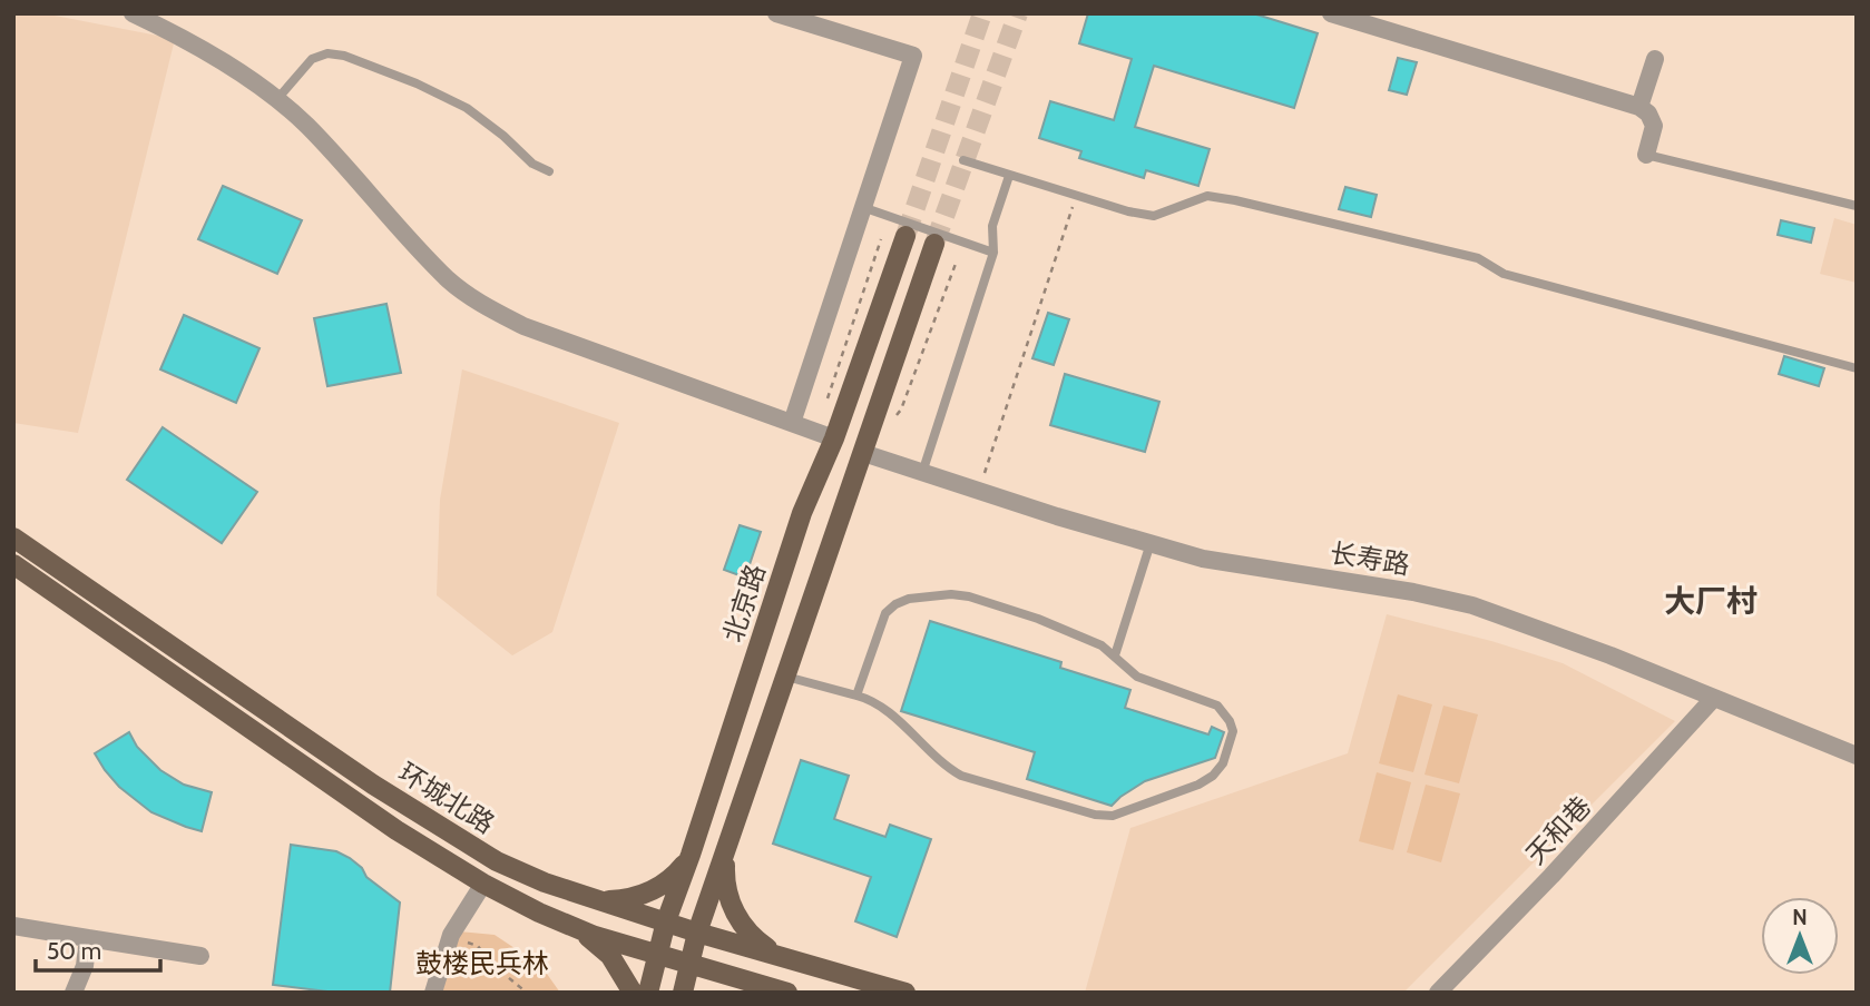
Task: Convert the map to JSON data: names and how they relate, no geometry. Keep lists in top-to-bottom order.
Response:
{
  "streets": {
    "main road": ["北京路", "环城北路"],
    "street": ["长寿路", "天和巷"]
  },
  "crossings": [
    ["长寿路", "天和巷"],
    ["北京路", "环城北路"]
  ],
  "districts": ["大厂村"],
  "parks": ["鼓楼民兵林"],
  "scale_bar": "50 m",
  "north": "top"
}
